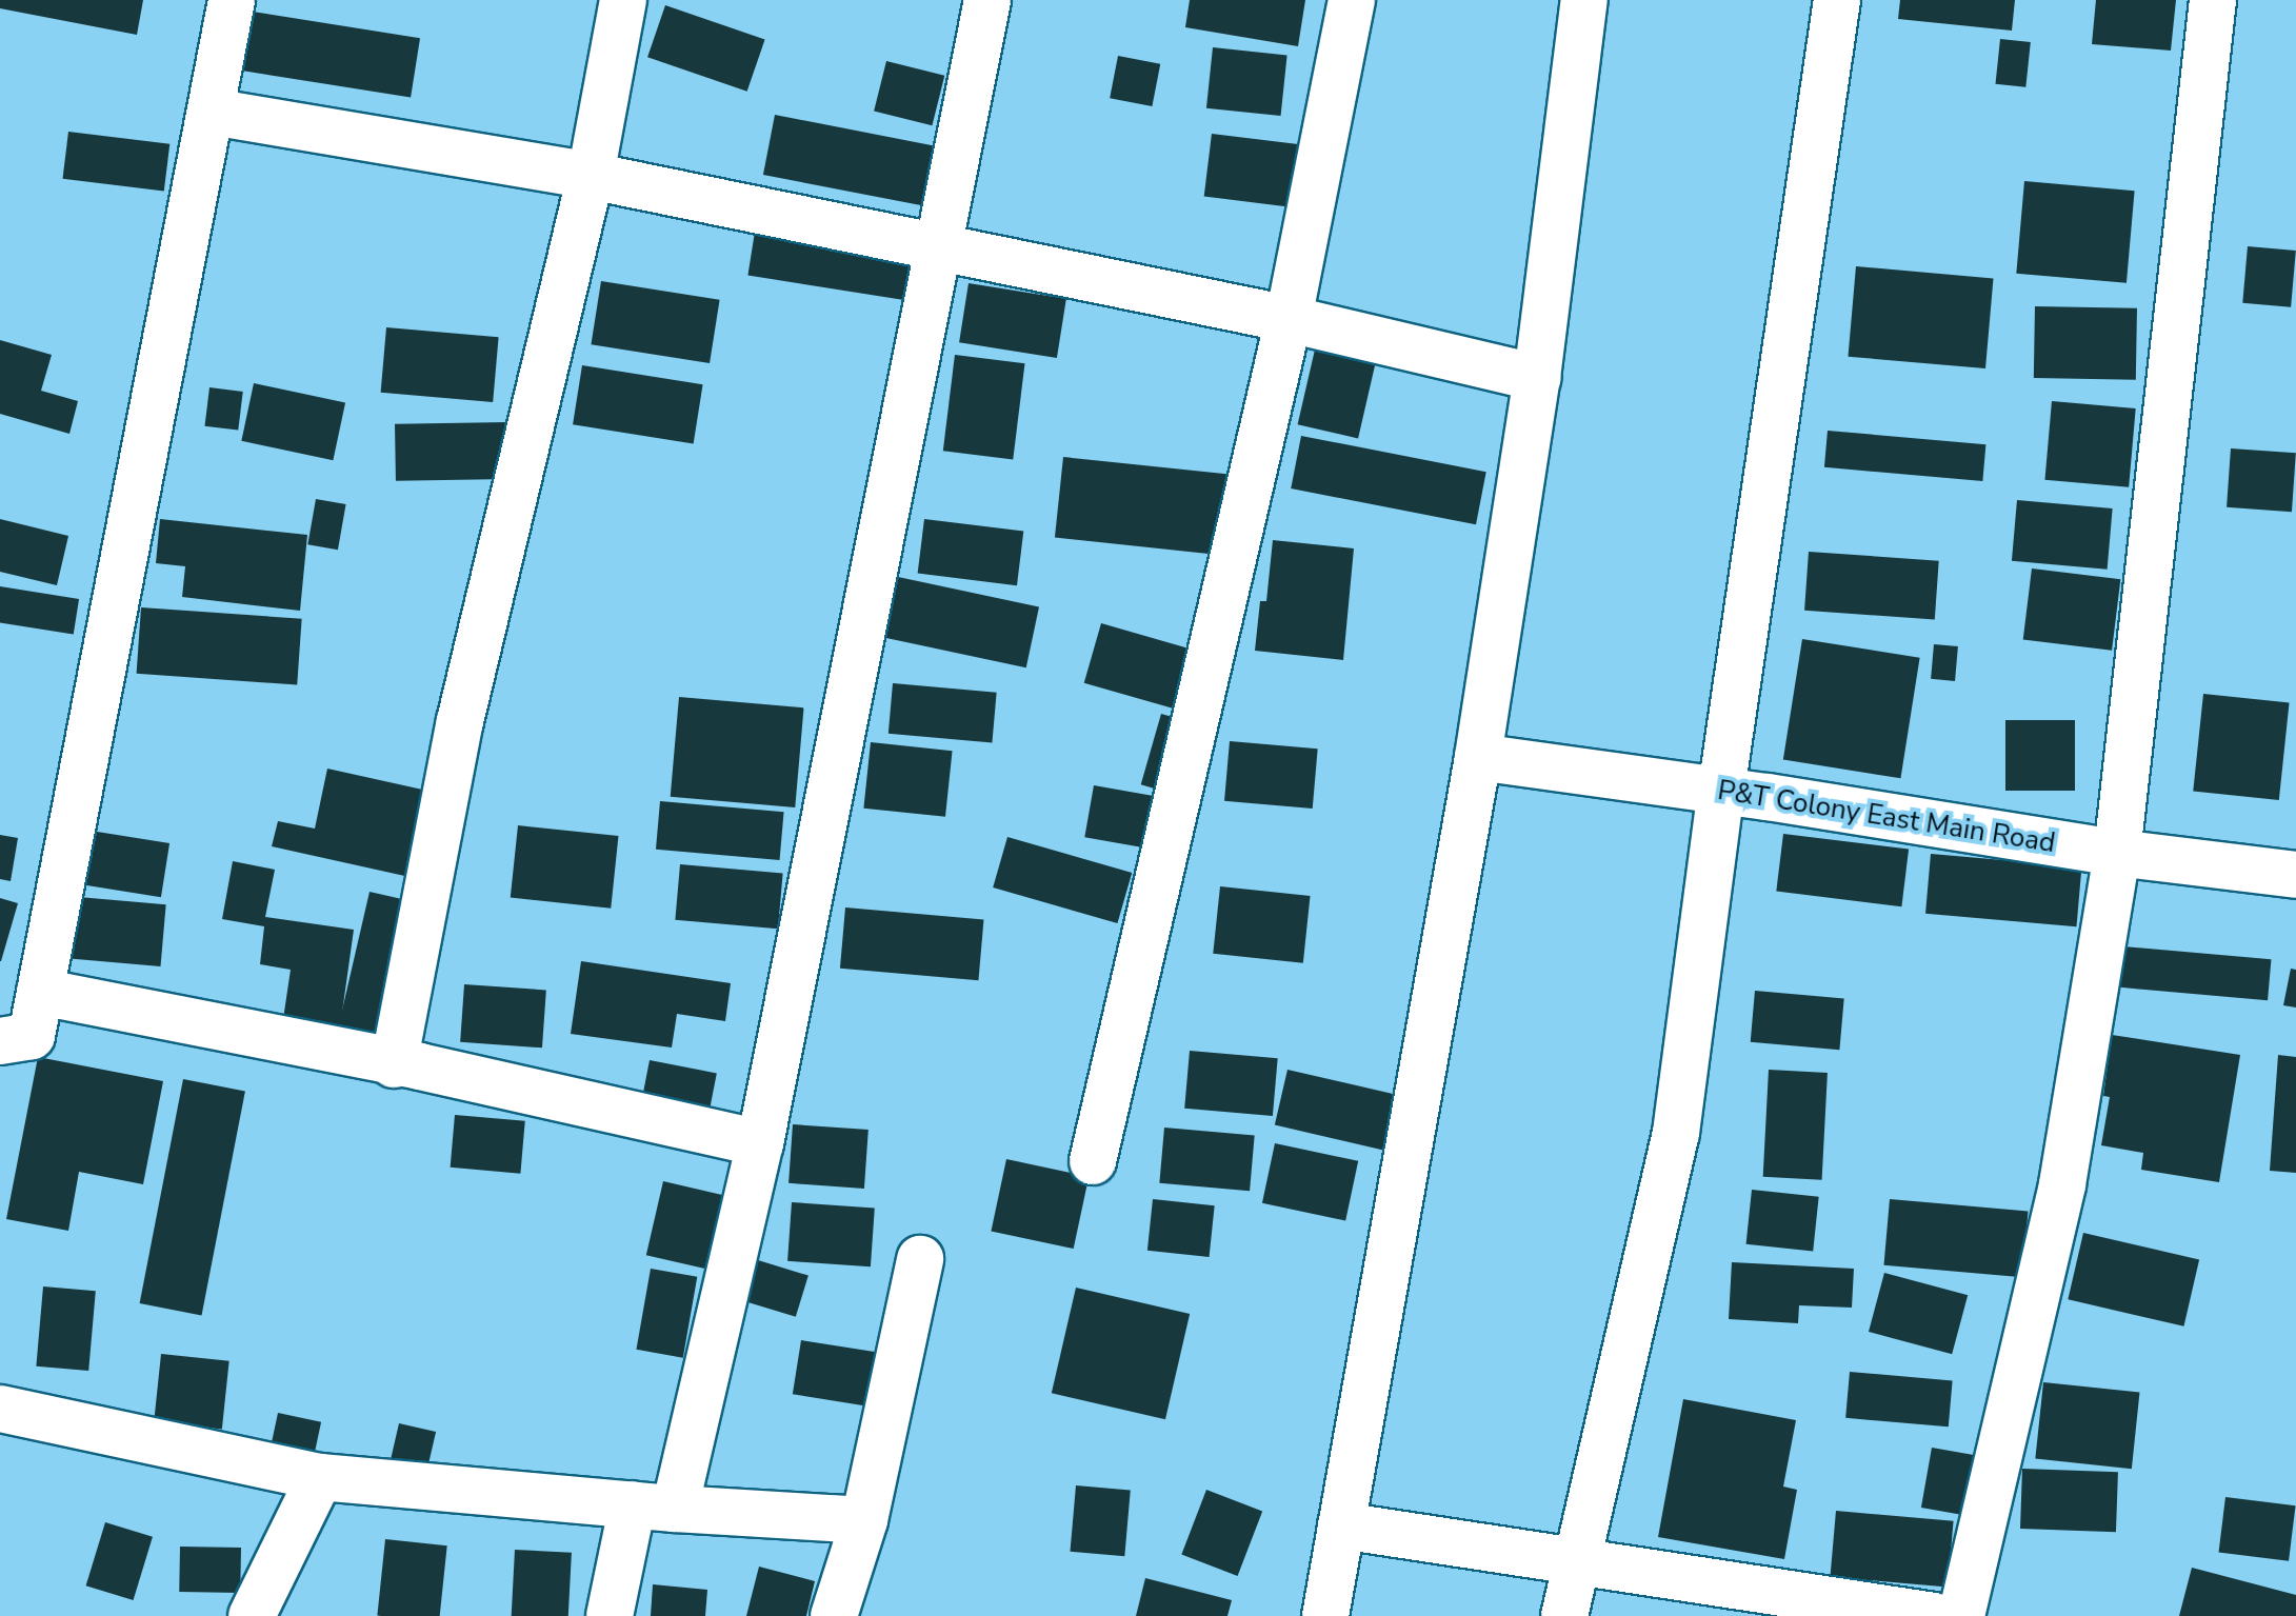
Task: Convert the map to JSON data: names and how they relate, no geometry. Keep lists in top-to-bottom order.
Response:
{
  "streets": {
    "street": ["P&T Colony East Main Road"]
  }
}
